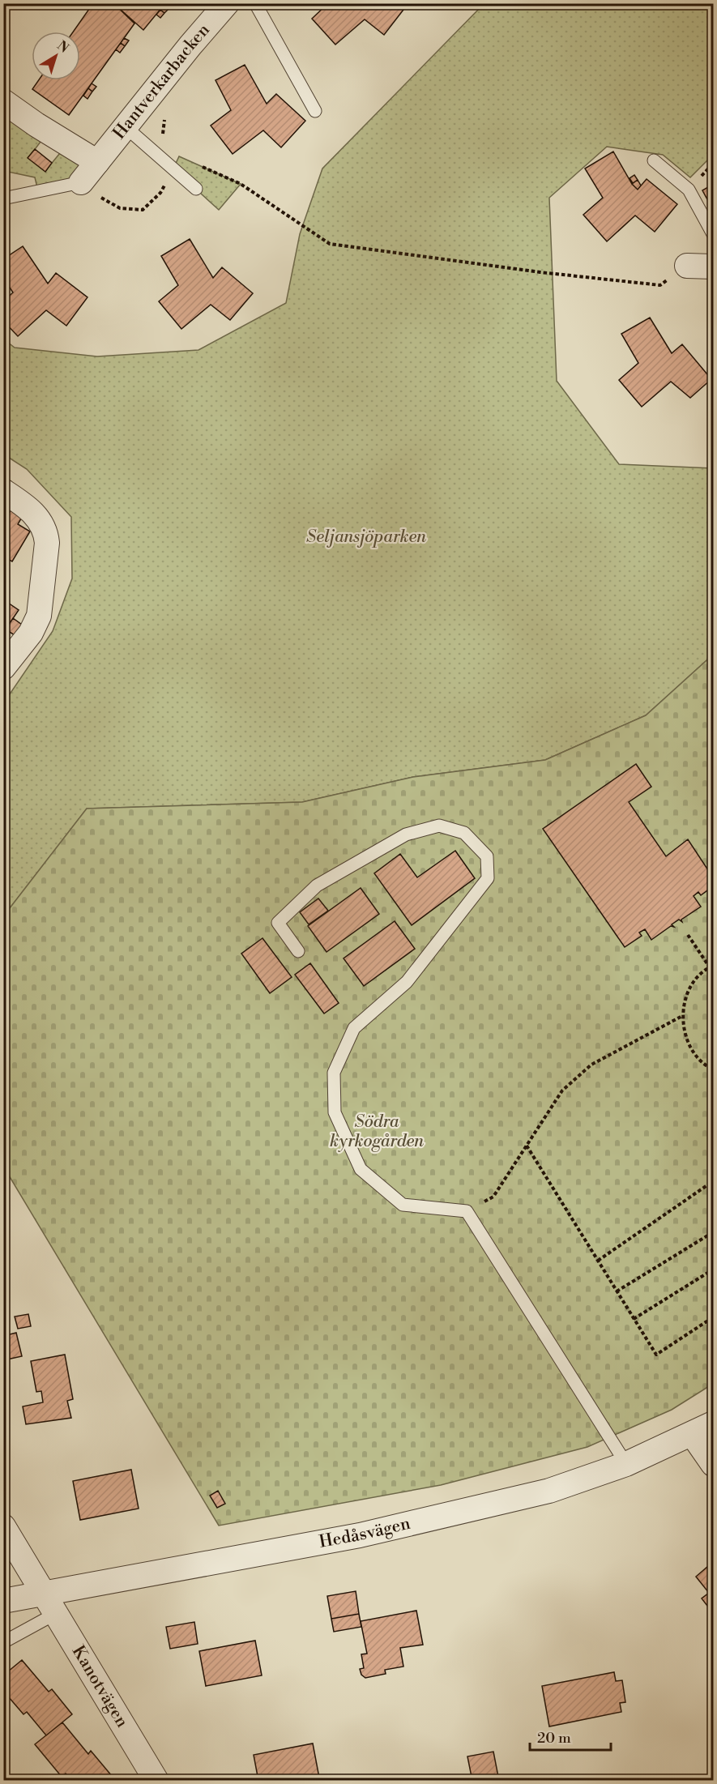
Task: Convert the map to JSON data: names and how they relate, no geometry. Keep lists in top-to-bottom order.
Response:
{
  "streets": {
    "street": ["Hantverkarbacken", "Hedåsvägen", "Kanotvägen"]
  },
  "crossings": [
    ["Hedåsvägen", "Kanotvägen"]
  ],
  "parks": ["Seljansjöparken", "Södra kyrkogården"],
  "scale_bar": "20 m",
  "north": "top right"
}
